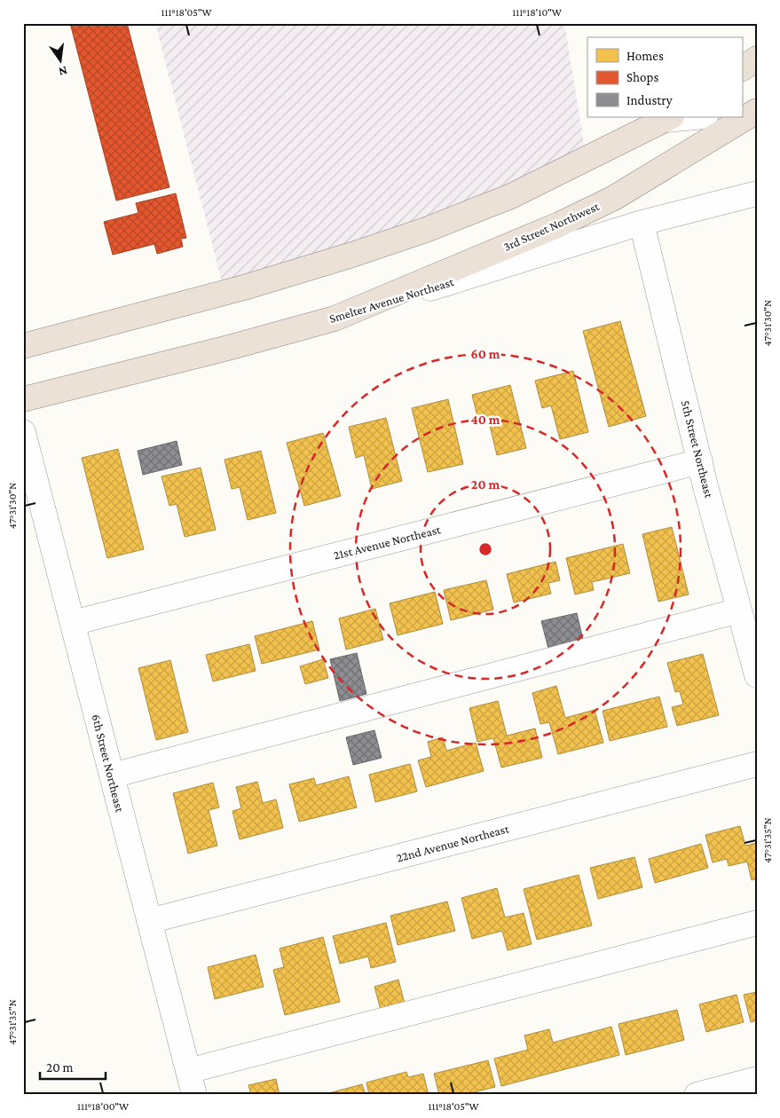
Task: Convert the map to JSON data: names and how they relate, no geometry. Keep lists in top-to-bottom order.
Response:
{
  "streets": {
    "highway": ["3rd Street Northwest", "Smelter Avenue Northeast"],
    "street": [
      "5th Street Northeast",
      "21st Avenue Northeast",
      "6th Street Northeast",
      "22nd Avenue Northeast"
    ]
  },
  "crossings": [
    ["3rd Street Northwest", "Smelter Avenue Northeast"],
    ["Smelter Avenue Northeast", "5th Street Northeast"],
    ["5th Street Northeast", "21st Avenue Northeast"],
    ["21st Avenue Northeast", "6th Street Northeast"],
    ["6th Street Northeast", "22nd Avenue Northeast"]
  ],
  "legend": ["Homes", "Shops", "Industry"],
  "scale_bar": "20 m",
  "north": "bottom",
  "coordinates": [
    "111°18'05\"W",
    "111°18'10\"W",
    "47°31'30\"N",
    "47°31'35\"N",
    "111°18'00\"W"
  ],
  "rings": ["60 m", "40 m", "20 m"]
}
